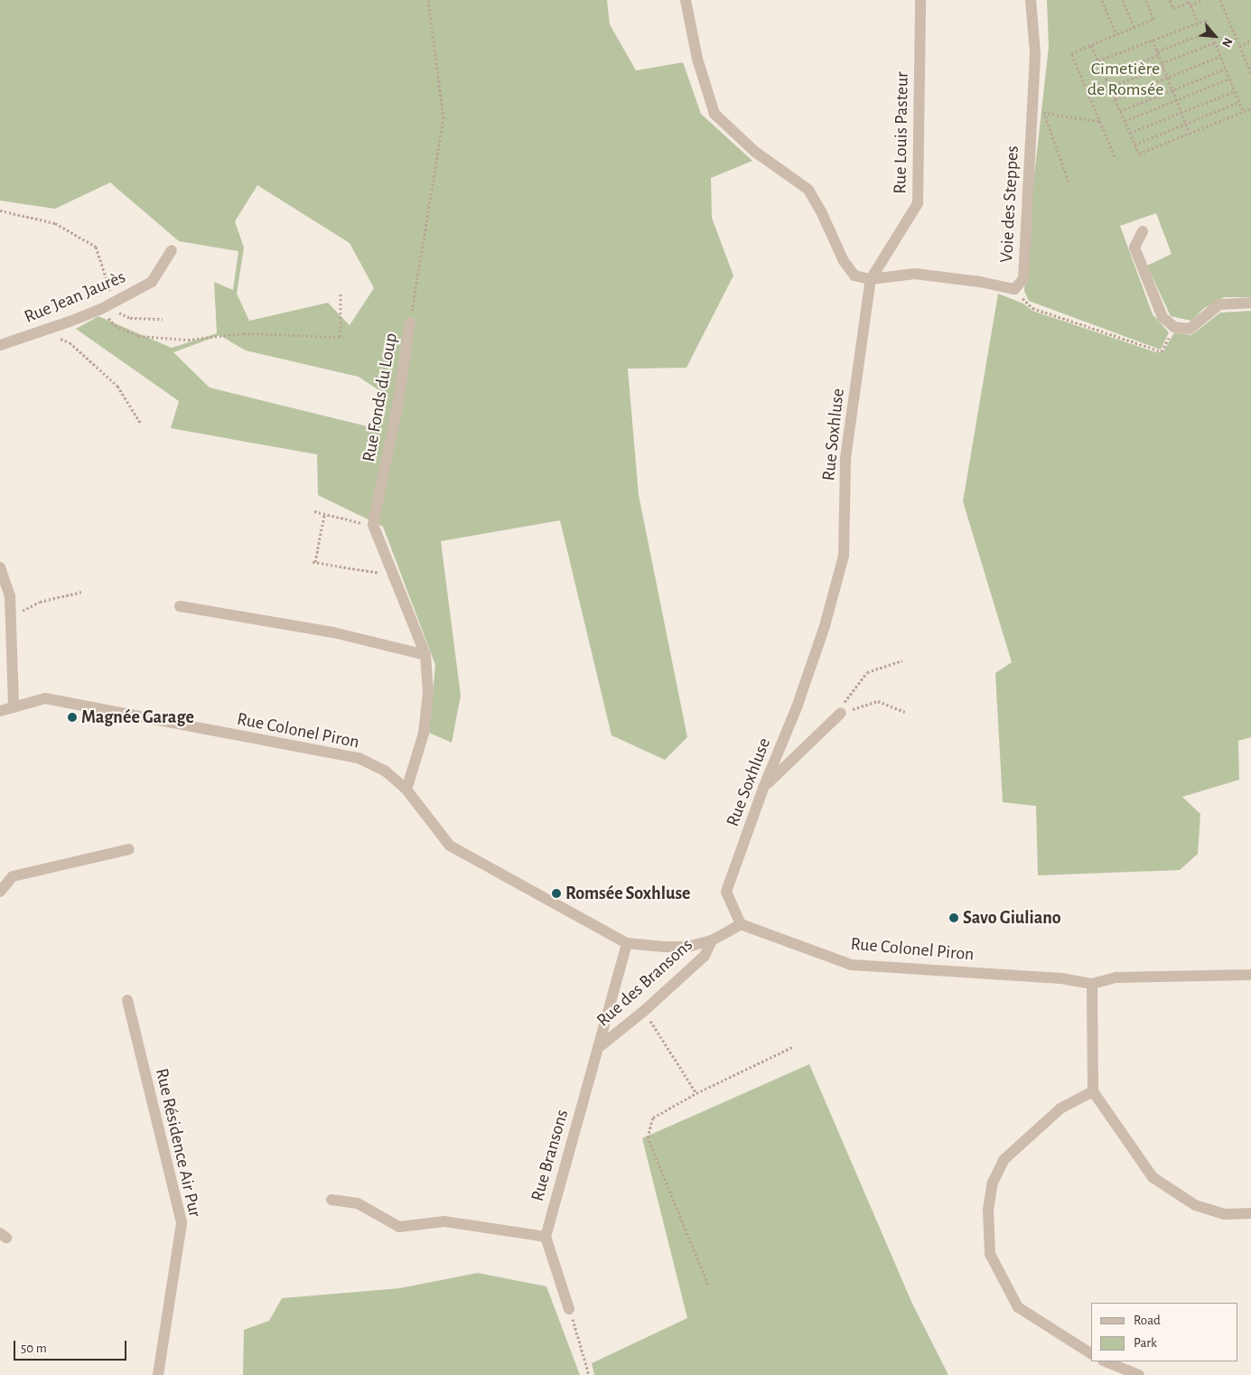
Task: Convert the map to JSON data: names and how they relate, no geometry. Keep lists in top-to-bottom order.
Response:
{
  "streets": {
    "street": [
      "Rue Louis Pasteur",
      "Voie des Steppes",
      "Rue Jean Jaurès",
      "Rue Fonds du Loup",
      "Rue Soxhluse",
      "Rue Colonel Piron",
      "Rue des Bransons",
      "Rue Résidence Air Pur",
      "Rue Bransons"
    ]
  },
  "crossings": [
    ["Rue Louis Pasteur", "Voie des Steppes"],
    ["Rue Louis Pasteur", "Rue Soxhluse"],
    ["Voie des Steppes", "Rue Soxhluse"],
    ["Rue Soxhluse", "Rue Colonel Piron"],
    ["Rue Colonel Piron", "Rue des Bransons"],
    ["Rue Colonel Piron", "Rue Bransons"],
    ["Rue des Bransons", "Rue Bransons"]
  ],
  "parks": ["Cimetière de Romsée"],
  "places": ["Magnée Garage", "Romsée Soxhluse", "Savo Giuliano"],
  "legend": ["Road", "Park"],
  "scale_bar": "50 m",
  "north": "bottom right"
}
